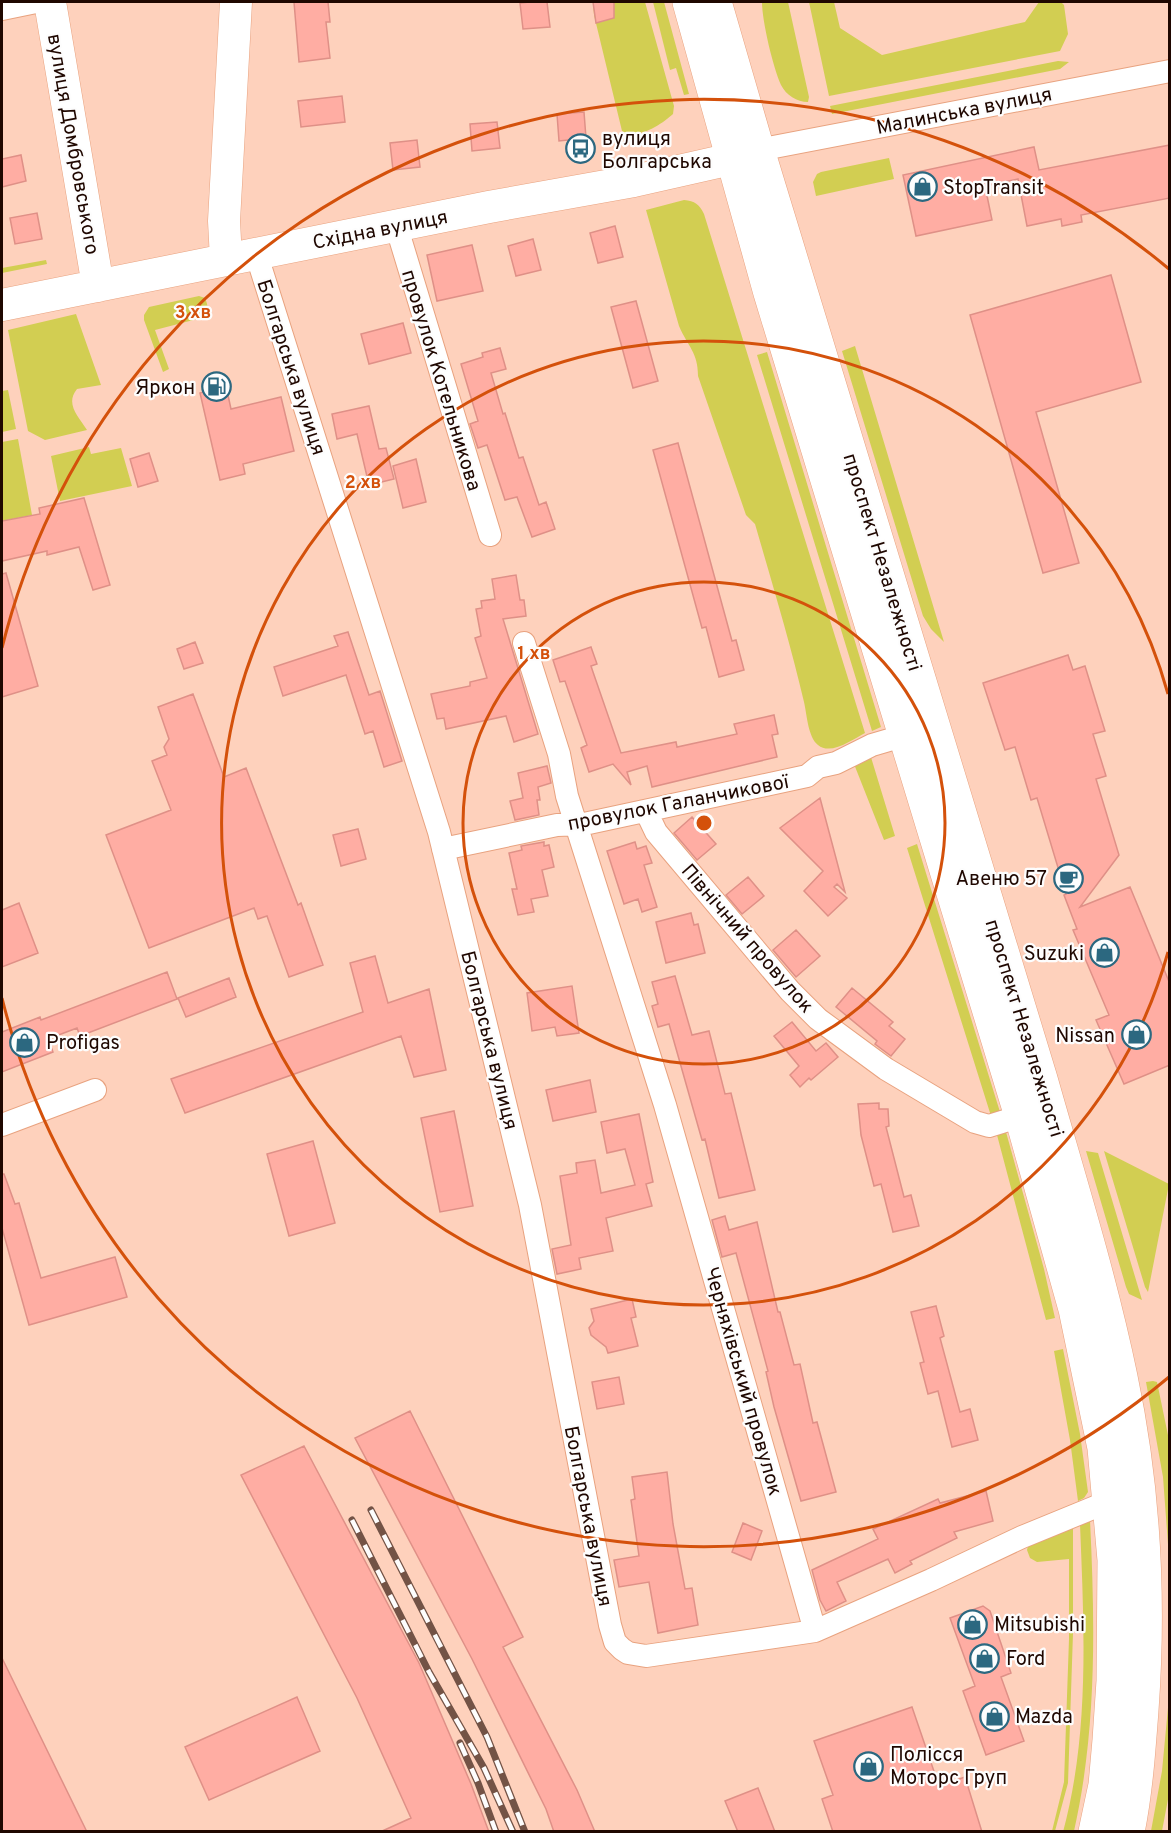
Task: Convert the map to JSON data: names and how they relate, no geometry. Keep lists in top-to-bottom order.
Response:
{
  "streets": {
    "main road": ["вулиця Домбровського", "Східна вулиця", "проспект Незалежності"],
    "street": [
      "Малинська вулиця",
      "Болгарська вулиця",
      "провулок Котельникова",
      "провулок Галанчикової",
      "Північний провулок",
      "Черняхівський провулок"
    ]
  },
  "crossings": [
    ["Малинська вулиця", "Східна вулиця"],
    ["Малинська вулиця", "проспект Незалежності"],
    ["вулиця Домбровського", "Східна вулиця"],
    ["Східна вулиця", "Болгарська вулиця"],
    ["Східна вулиця", "провулок Котельникова"],
    ["Східна вулиця", "проспект Незалежності"],
    ["Болгарська вулиця", "провулок Галанчикової"],
    ["Болгарська вулиця", "Черняхівський провулок"],
    ["проспект Незалежності", "провулок Галанчикової"],
    ["проспект Незалежності", "Північний провулок"],
    ["провулок Галанчикової", "Північний провулок"],
    ["провулок Галанчикової", "Черняхівський провулок"]
  ],
  "places": {
    "bus stop": ["вулиця Болгарська"],
    "shop": [
      "StopTransit",
      "Suzuki",
      "Nissan",
      "Profigas",
      "Mitsubishi",
      "Ford",
      "Mazda",
      "Полісся Моторс Груп"
    ],
    "fuel station": ["Яркон"],
    "cafe": ["Авеню 57"]
  },
  "rings": ["3 хв", "2 хв", "1 хв"]
}
